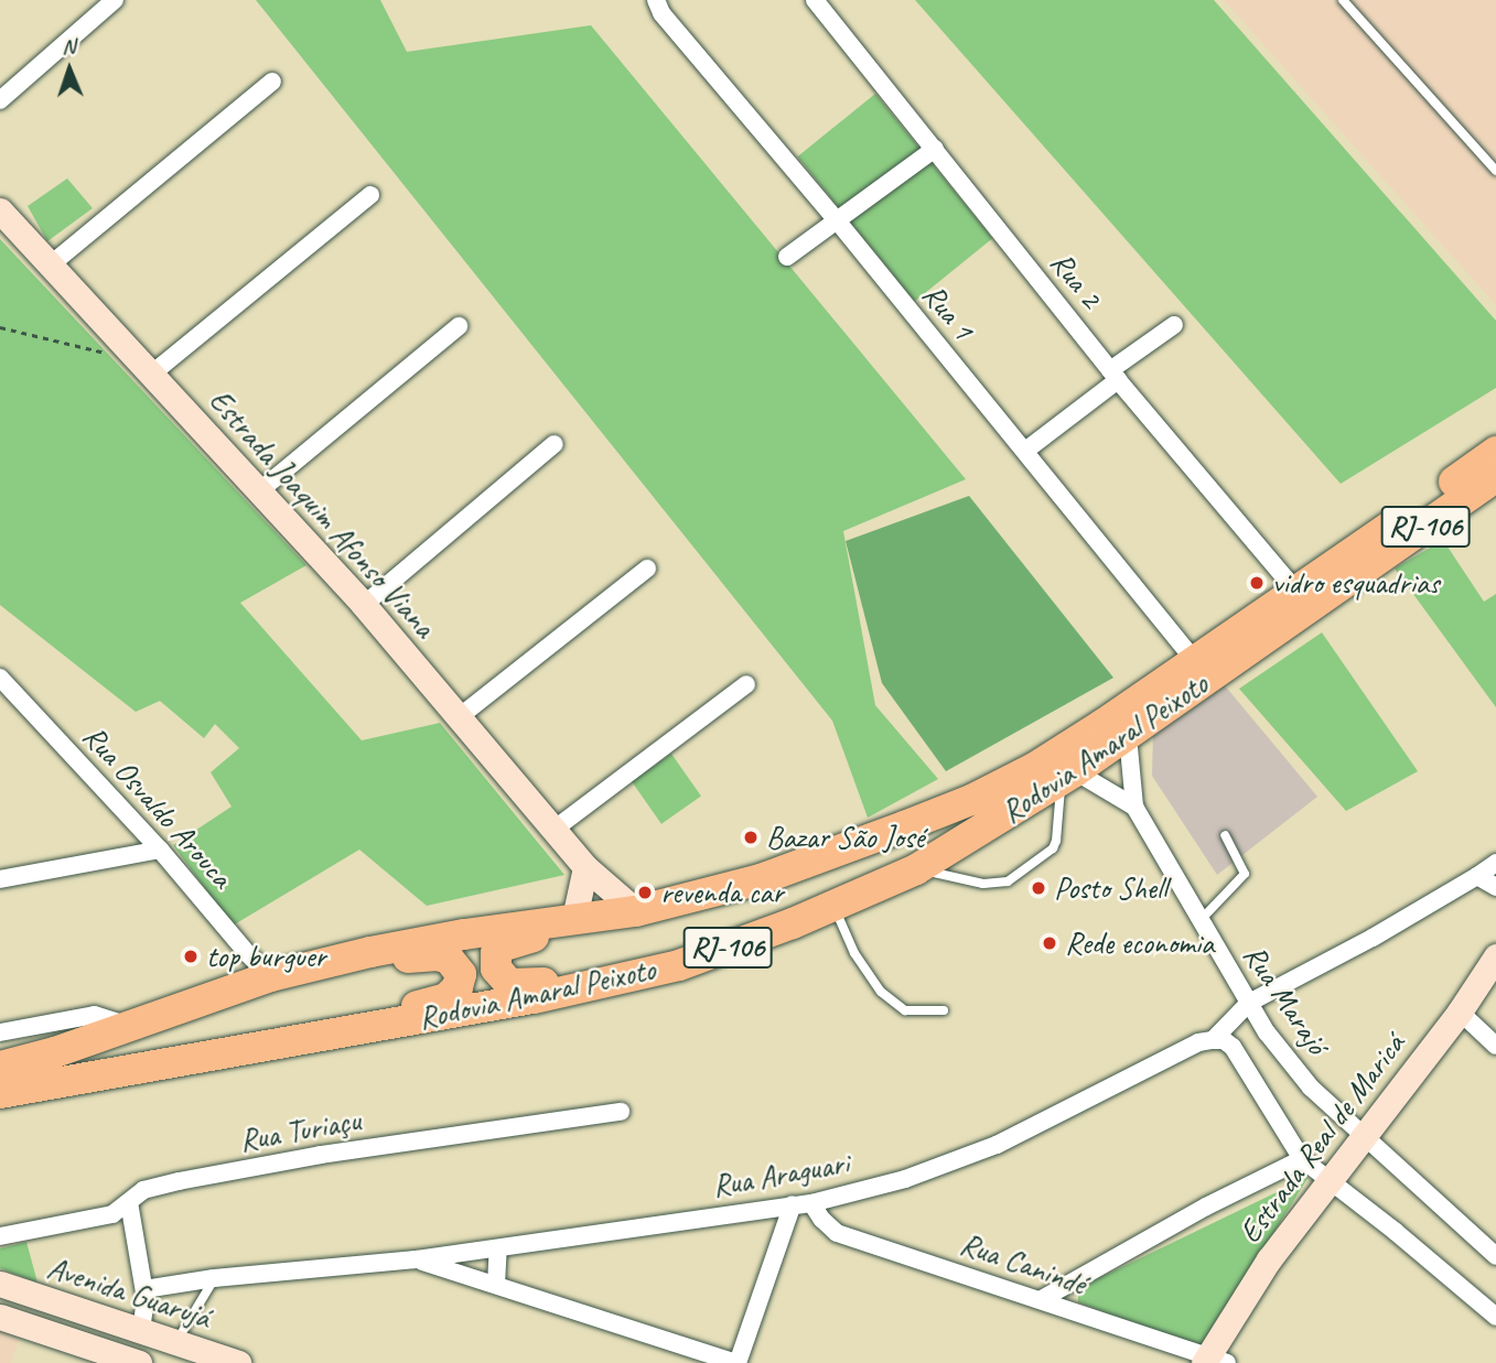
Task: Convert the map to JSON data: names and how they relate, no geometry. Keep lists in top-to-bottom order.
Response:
{
  "streets": {
    "highway": ["RJ-106", "Rodovia Amaral Peixoto"],
    "street": [
      "Rua 2",
      "Rua 1",
      "Estrada Joaquim Afonso Viana",
      "Rua Osvaldo Arouca",
      "Rua Marajó",
      "Rua Turiaçu",
      "Estrada Real de Maricá",
      "Rua Araguari",
      "Rua Canindé",
      "Avenida Guarujá"
    ]
  },
  "crossings": [
    ["Rua 2", "Rodovia Amaral Peixoto"],
    ["Rua 1", "Rodovia Amaral Peixoto"],
    ["Estrada Joaquim Afonso Viana", "Rodovia Amaral Peixoto"],
    ["Rodovia Amaral Peixoto", "Rua Osvaldo Arouca"],
    ["Rodovia Amaral Peixoto", "Rua Marajó"],
    ["Rua Marajó", "Estrada Real de Maricá"],
    ["Estrada Real de Maricá", "Rua Canindé"],
    ["Rua Araguari", "Rua Canindé"]
  ],
  "places": [
    "vidro esquadrias",
    "Bazar São José",
    "Posto Shell",
    "revenda car",
    "Rede economia",
    "top burguer"
  ],
  "north": "top"
}
